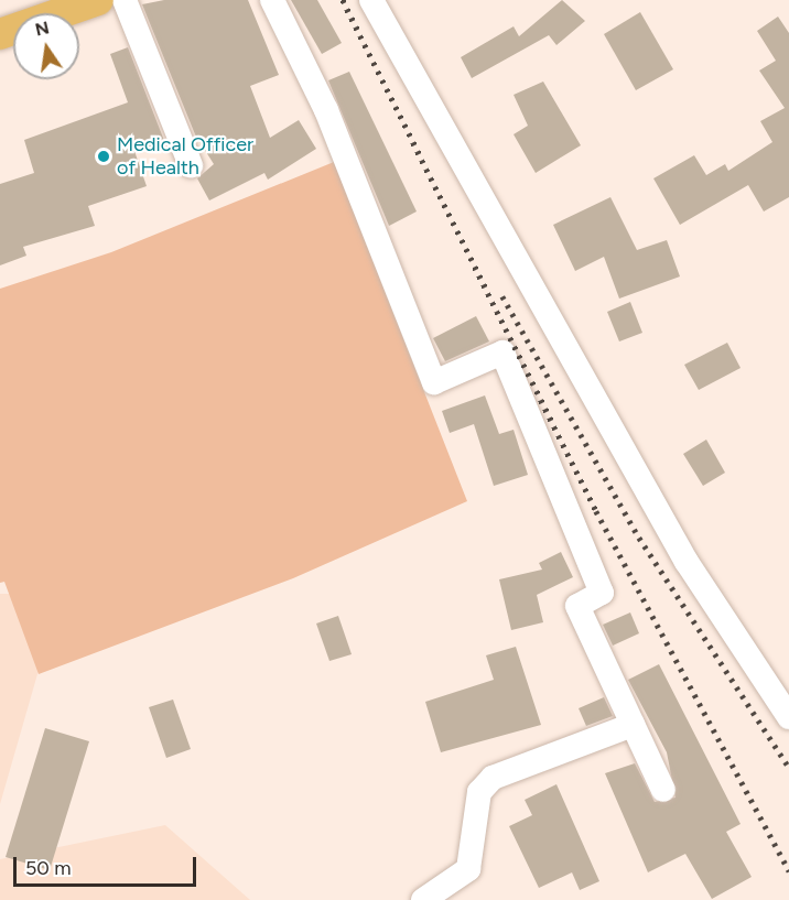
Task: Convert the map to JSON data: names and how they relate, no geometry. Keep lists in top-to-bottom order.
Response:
{
  "places": ["Medical Officer of Health"],
  "scale_bar": "50 m",
  "north": "top"
}
